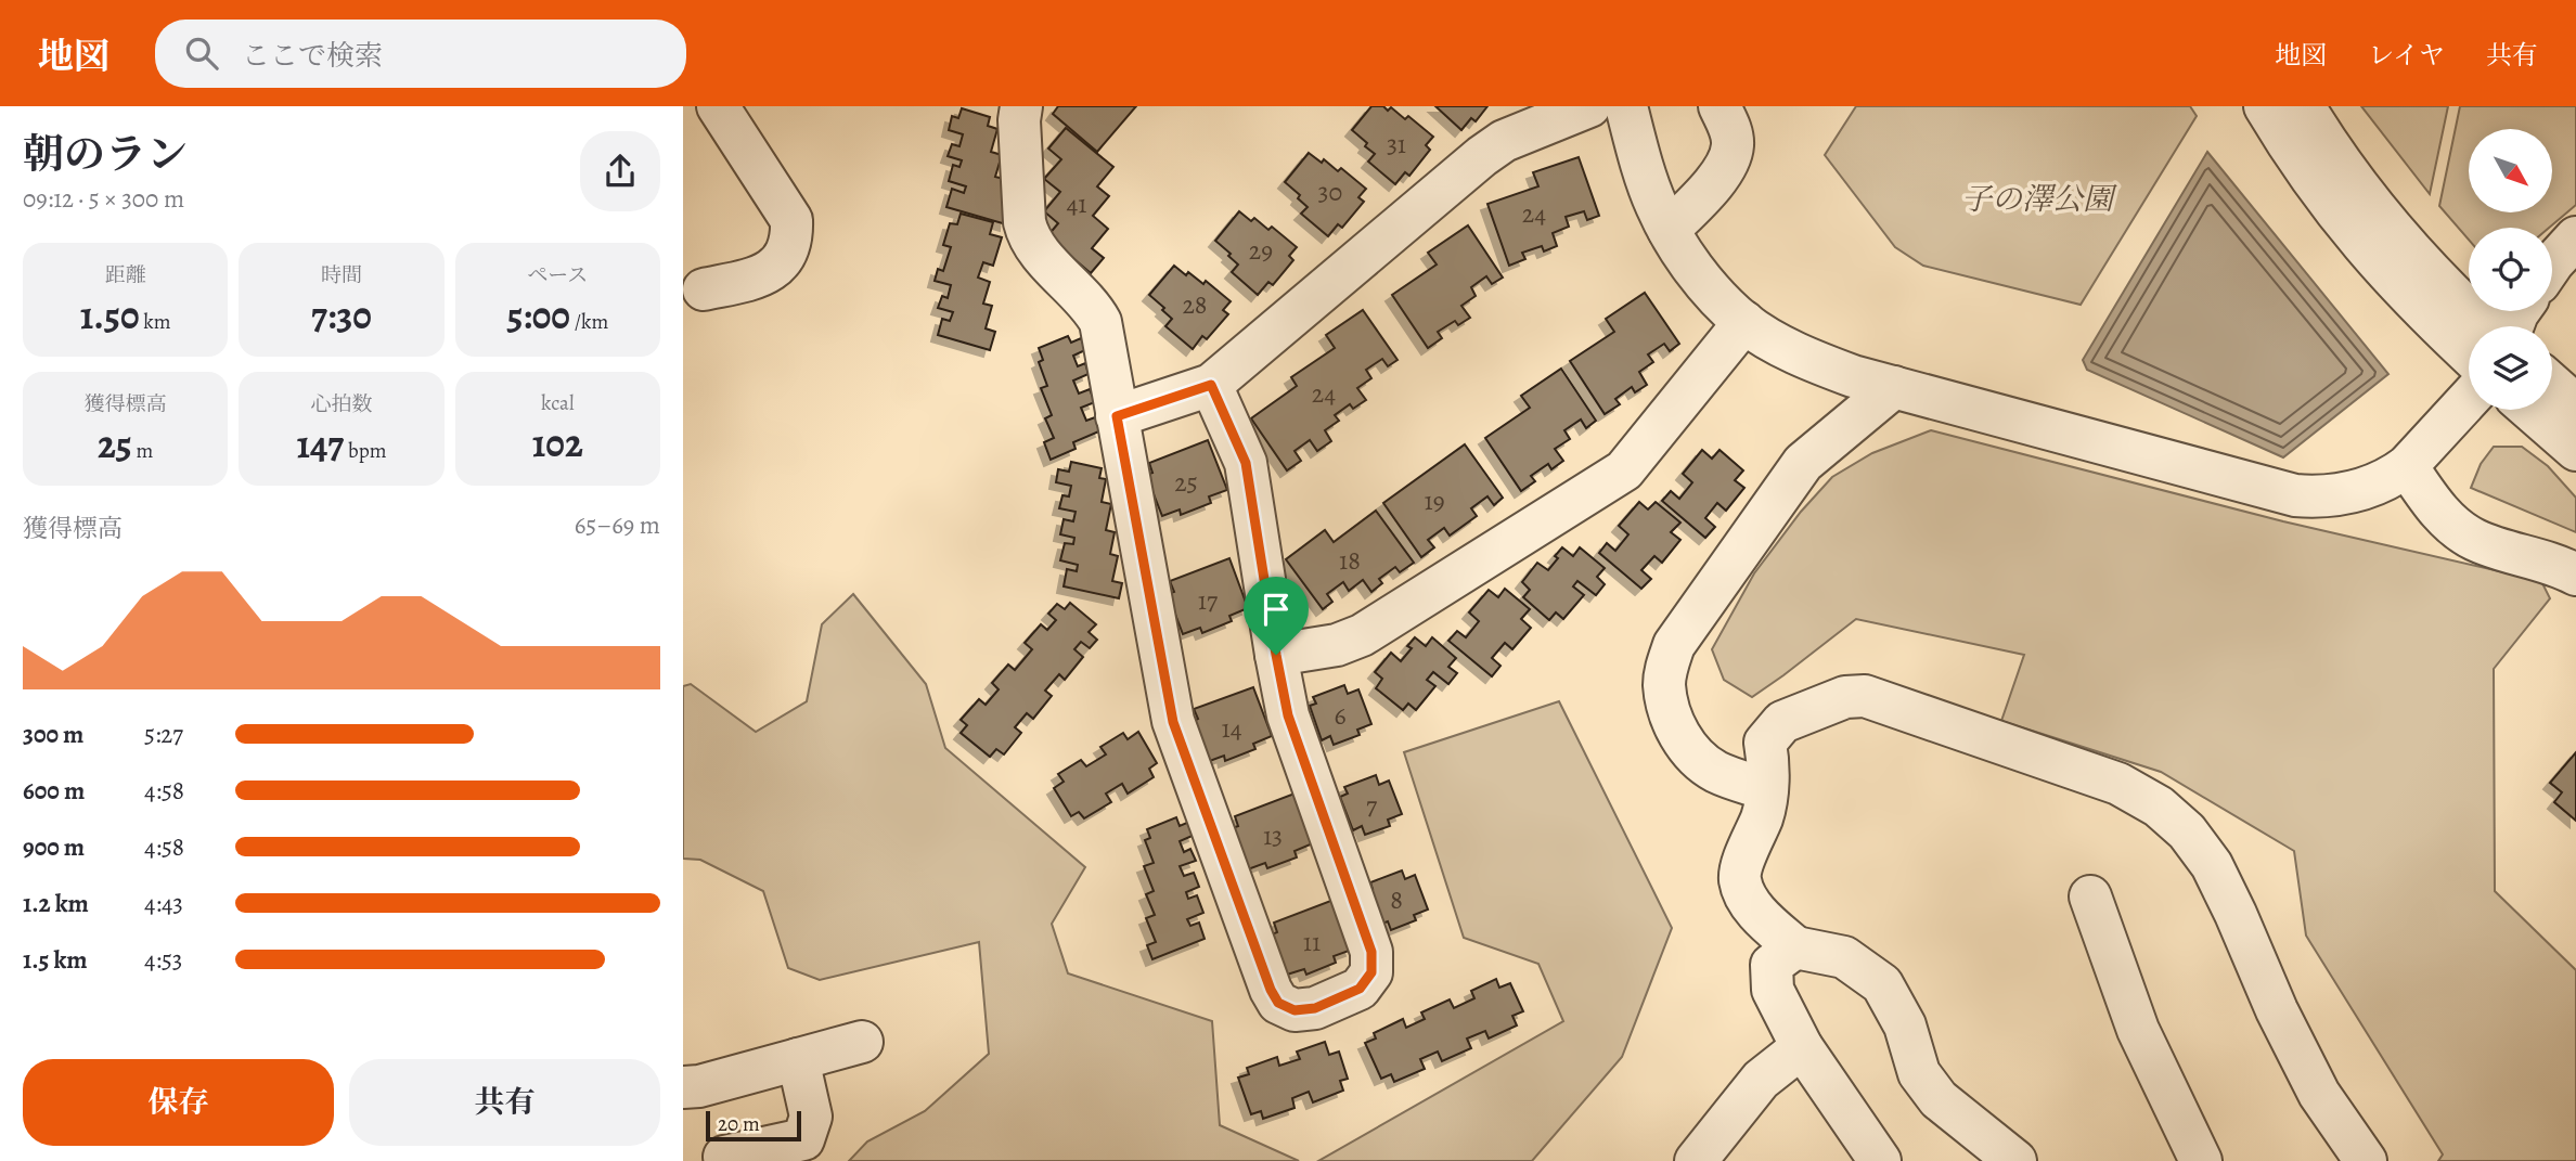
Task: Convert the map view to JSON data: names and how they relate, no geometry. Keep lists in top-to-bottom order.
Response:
{
  "parks": ["子の澤公園"],
  "house_numbers": [
    "31",
    "30",
    "41",
    "24",
    "29",
    "28",
    "24",
    "25",
    "19",
    "18",
    "17",
    "6",
    "14",
    "7",
    "13",
    "8",
    "11"
  ],
  "scale_bar": "20 m",
  "north": "bottom right",
  "page": {
    "header": "地図",
    "search": "ここで検索",
    "nav": ["地図", "レイヤ", "共有"],
    "heading": ["朝のラン", "09:12 · 5 × 300 m"],
    "stats": [
      ["距離", "1.50 km"],
      ["時間", "7:30"],
      ["ペース", "5:00 /km"],
      ["獲得標高", "25 m"],
      ["心拍数", "147 bpm"],
      ["kcal", "102"]
    ],
    "chart": ["獲得標高", "65–69 m"],
    "list": [
      {
        "name": "300 m",
        "note": "5:27"
      },
      {
        "name": "600 m",
        "note": "4:58"
      },
      {
        "name": "900 m",
        "note": "4:58"
      },
      {
        "name": "1.2 km",
        "note": "4:43"
      },
      {
        "name": "1.5 km",
        "note": "4:53"
      }
    ],
    "buttons": ["保存", "共有"],
    "scale": "20 m"
  }
}
